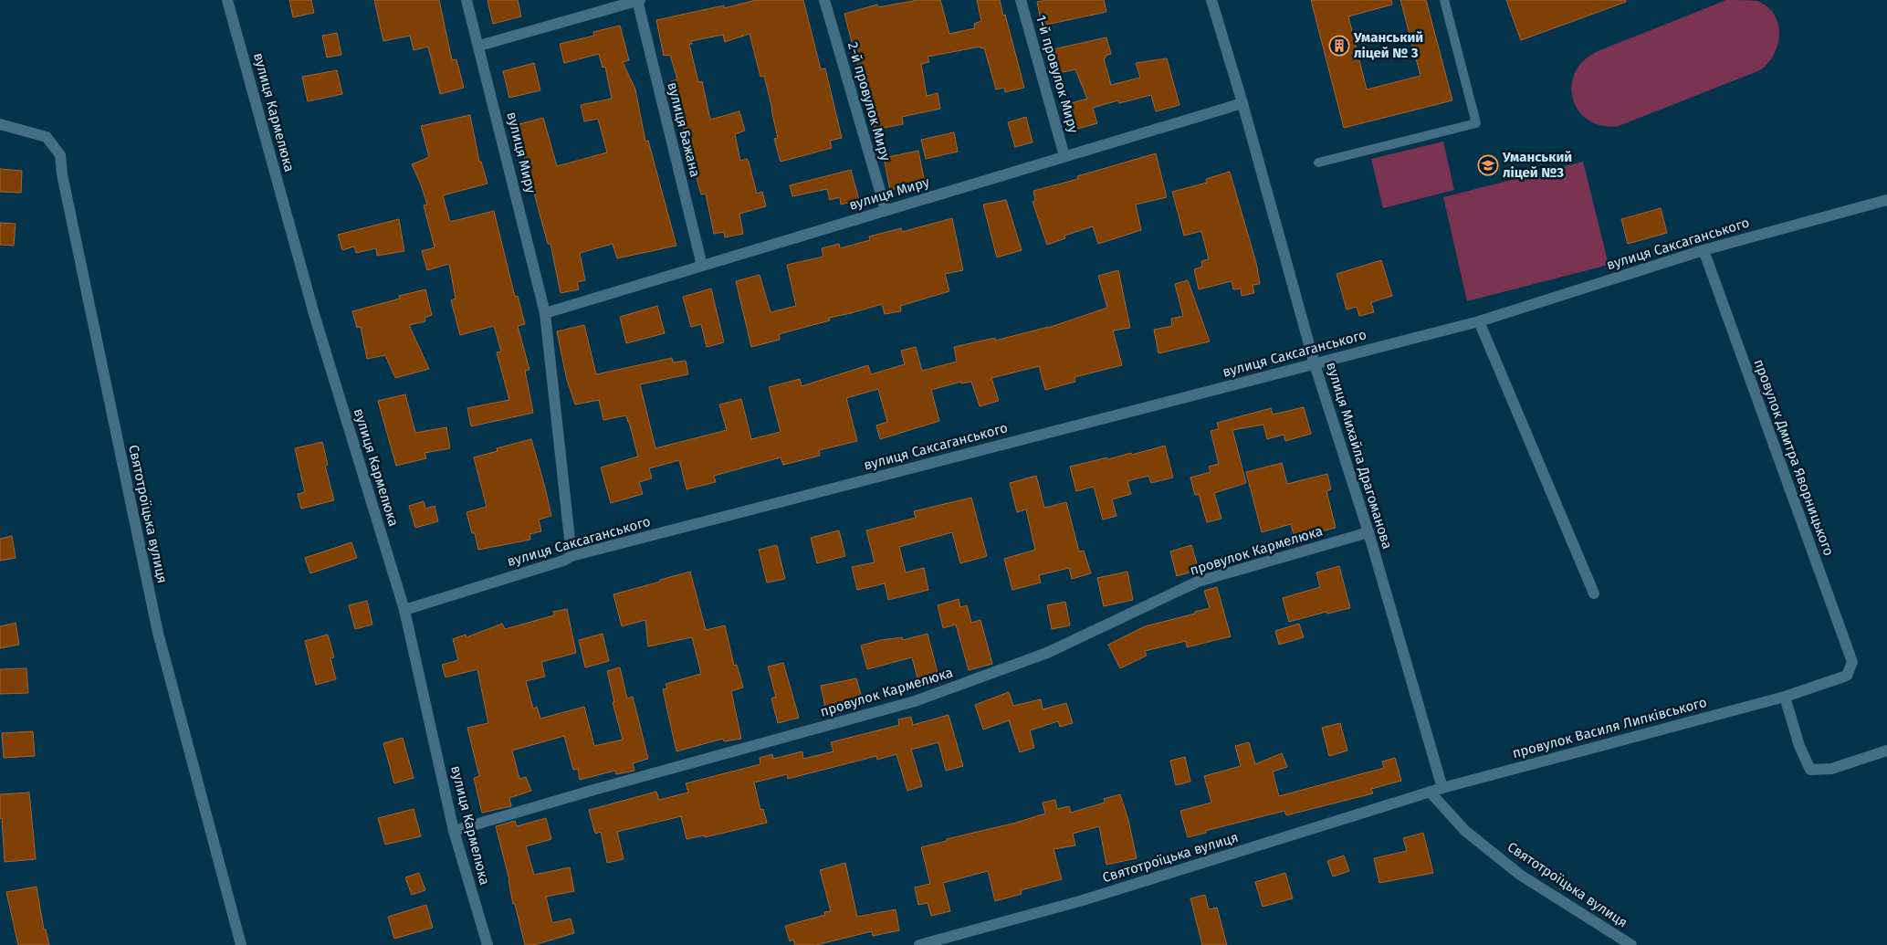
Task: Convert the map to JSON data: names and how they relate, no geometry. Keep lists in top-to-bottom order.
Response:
{
  "streets": {
    "street": [
      "1-й провулок Миру",
      "2-й провулок Миру",
      "вулиця Кармелюка",
      "вулиця Бажана",
      "вулиця Миру",
      "вулиця Саксаганського",
      "вулиця Михайла Драгоманова",
      "провулок Дмитра Яворницького",
      "Святотроїцька вулиця",
      "провулок Кармелюка",
      "провулок Василя Липківського"
    ]
  },
  "crossings": [
    ["1-й провулок Миру", "вулиця Миру"],
    ["2-й провулок Миру", "вулиця Миру"],
    ["вулиця Кармелюка", "вулиця Саксаганського"],
    ["вулиця Кармелюка", "провулок Кармелюка"],
    ["вулиця Бажана", "вулиця Миру"],
    ["вулиця Миру", "вулиця Саксаганського"],
    ["вулиця Миру", "вулиця Михайла Драгоманова"],
    ["вулиця Саксаганського", "вулиця Михайла Драгоманова"],
    ["вулиця Саксаганського", "провулок Дмитра Яворницького"],
    ["вулиця Михайла Драгоманова", "Святотроїцька вулиця"],
    ["вулиця Михайла Драгоманова", "провулок Кармелюка"],
    ["вулиця Михайла Драгоманова", "провулок Василя Липківського"],
    ["провулок Дмитра Яворницького", "провулок Василя Липківського"],
    ["Святотроїцька вулиця", "провулок Василя Липківського"]
  ],
  "places": {
    "building": ["Уманський ліцей № 3"],
    "school or university": ["Уманський ліцей №3"]
  }
}
